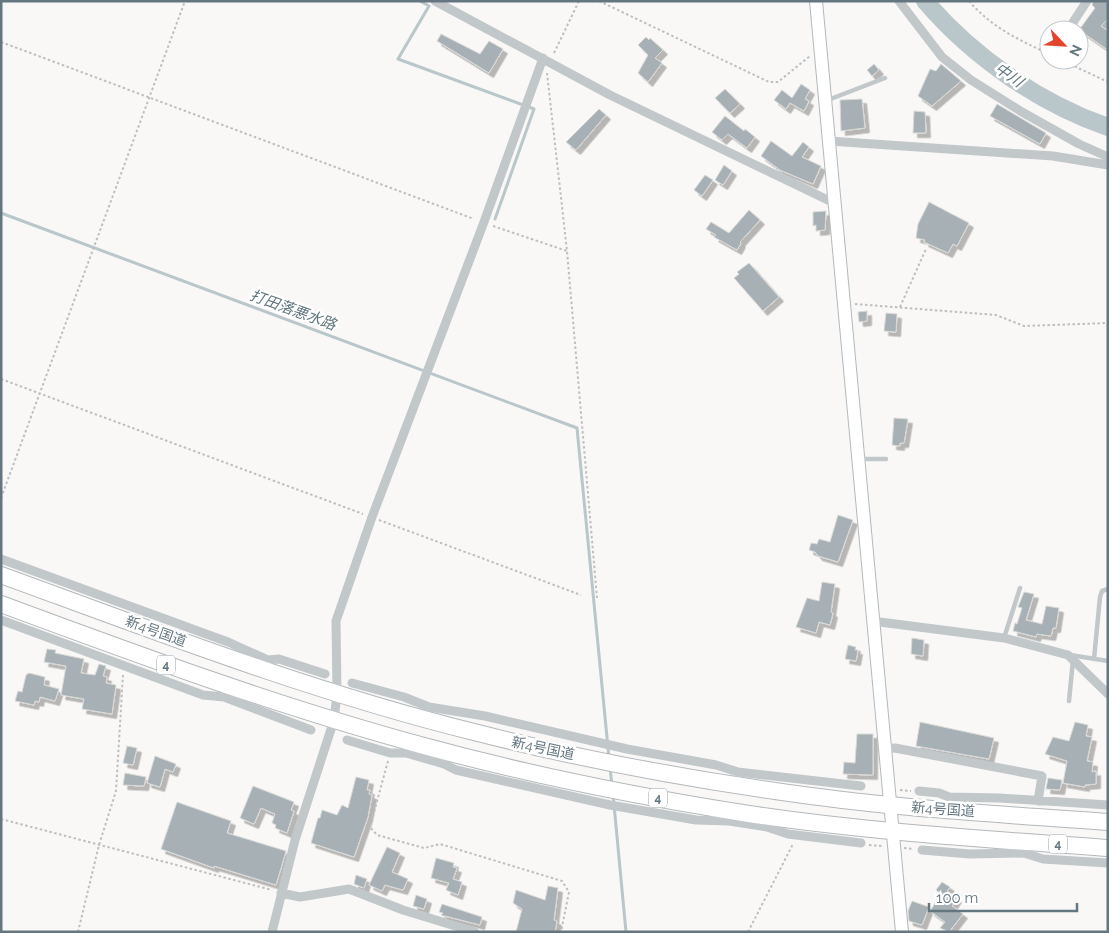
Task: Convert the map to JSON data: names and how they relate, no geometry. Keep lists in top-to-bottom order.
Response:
{
  "streets": {
    "highway": ["新4号国道", "4"]
  },
  "water": ["中川", "打田落悪水路"],
  "scale_bar": "100 m",
  "north": "bottom right"
}
